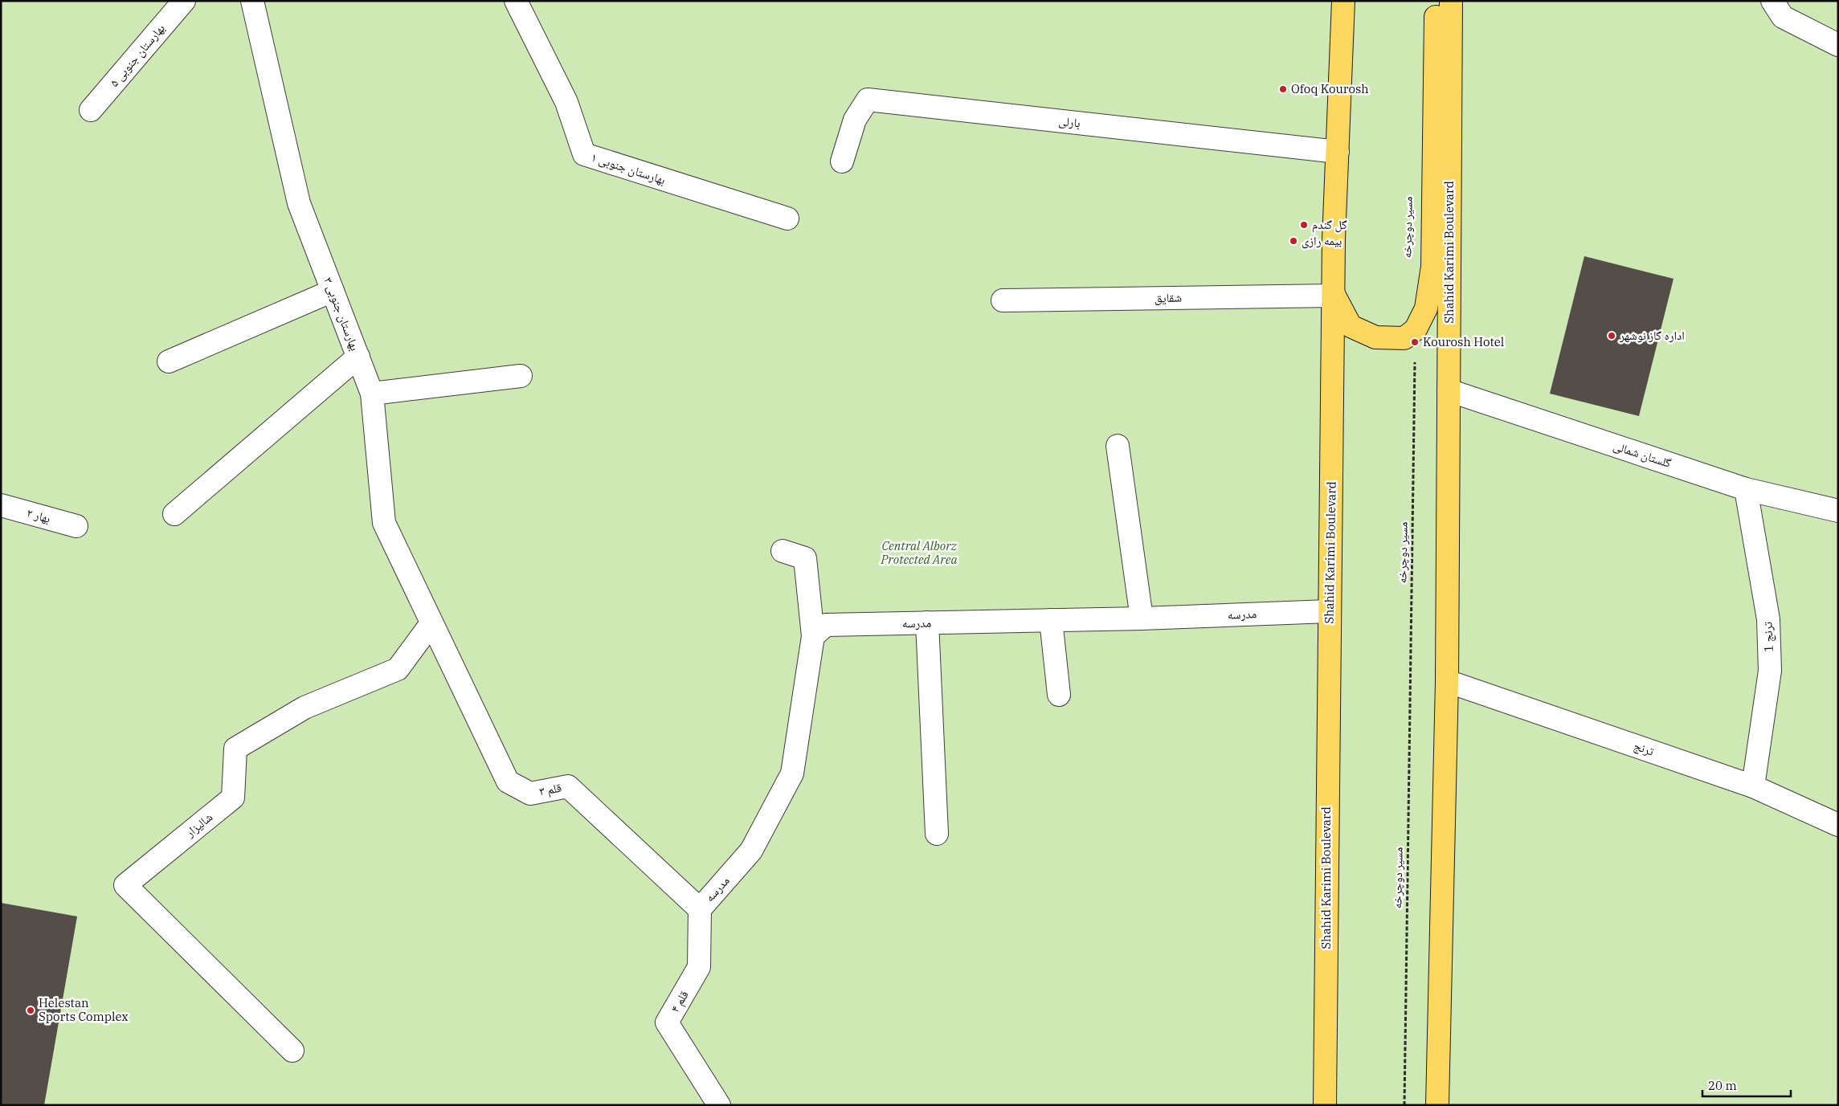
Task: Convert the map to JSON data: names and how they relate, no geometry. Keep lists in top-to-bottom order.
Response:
{
  "streets": {
    "main road": ["Shahid Karimi Boulevard"],
    "street": [
      "بهارستان جنوبی ۵",
      "بارلی",
      "بهارستان جنوبی ۱",
      "شقایق",
      "بهارستان جنوبی ۳",
      "گلستان شمالی",
      "بهار ۲",
      "مدرسه",
      "ترنج 1",
      "ترنج",
      "قلم ۳",
      "شالیزار",
      "قلم ۴"
    ],
    "path": ["مسیر دوچرخه"]
  },
  "crossings": [
    ["بارلی", "Shahid Karimi Boulevard"],
    ["Shahid Karimi Boulevard", "شقایق"],
    ["Shahid Karimi Boulevard", "گلستان شمالی"],
    ["Shahid Karimi Boulevard", "مدرسه"],
    ["Shahid Karimi Boulevard", "ترنج"],
    ["بهارستان جنوبی ۳", "قلم ۳"],
    ["بهارستان جنوبی ۳", "شالیزار"],
    ["گلستان شمالی", "ترنج 1"],
    ["مدرسه", "قلم ۳"],
    ["مدرسه", "قلم ۴"],
    ["ترنج 1", "ترنج"],
    ["قلم ۳", "شالیزار"],
    ["قلم ۳", "قلم ۴"]
  ],
  "parks": ["Central Alborz Protected Area"],
  "places": [
    "Ofoq Kourosh",
    "گل گندم",
    "بیمه رازی",
    "اداره گاز نوشهر",
    "Kourosh Hotel",
    "Helestan Sports Complex"
  ],
  "scale_bar": "20 m"
}
